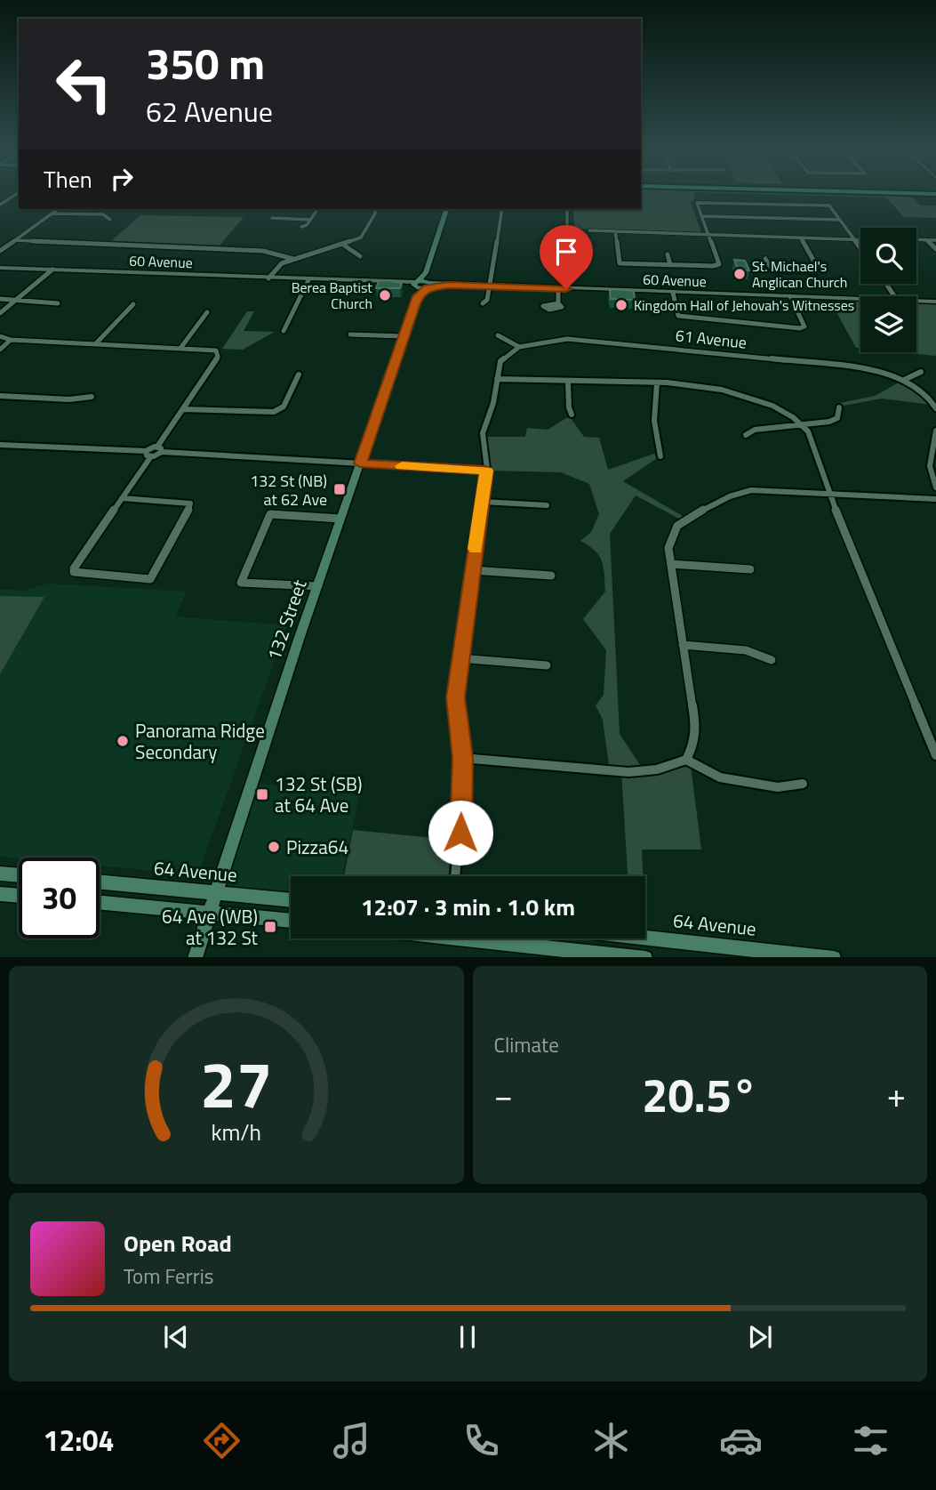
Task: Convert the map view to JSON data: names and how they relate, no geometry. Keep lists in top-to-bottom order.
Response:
{
  "streets": {
    "main road": ["132 Street", "64 Avenue"],
    "street": ["60 Avenue", "61 Avenue"]
  },
  "crossings": [
    ["60 Avenue", "132 Street"],
    ["132 Street", "64 Avenue"]
  ],
  "places": {
    "other": [
      "St. Michael's Anglican Church",
      "Berea Baptist Church",
      "Kingdom Hall of Jehovah's Witnesses",
      "Panorama Ridge Secondary",
      "Pizza64"
    ],
    "transit": ["132 St (NB) at 62 Ave", "132 St (SB) at 64 Ave", "64 Ave (WB) at 132 St"]
  },
  "page": {
    "turn": ["350 m", "62 Avenue"],
    "then": "Then",
    "limit": "30",
    "trip": "12:07 · 3 min · 1.0 km",
    "tile": "Climate",
    "heat": ["−", "20.5°", "+"],
    "song": ["Open Road", "Tom Ferris"],
    "tabs": "12:04",
    "gauge": ["27", "km/h"]
  }
}
